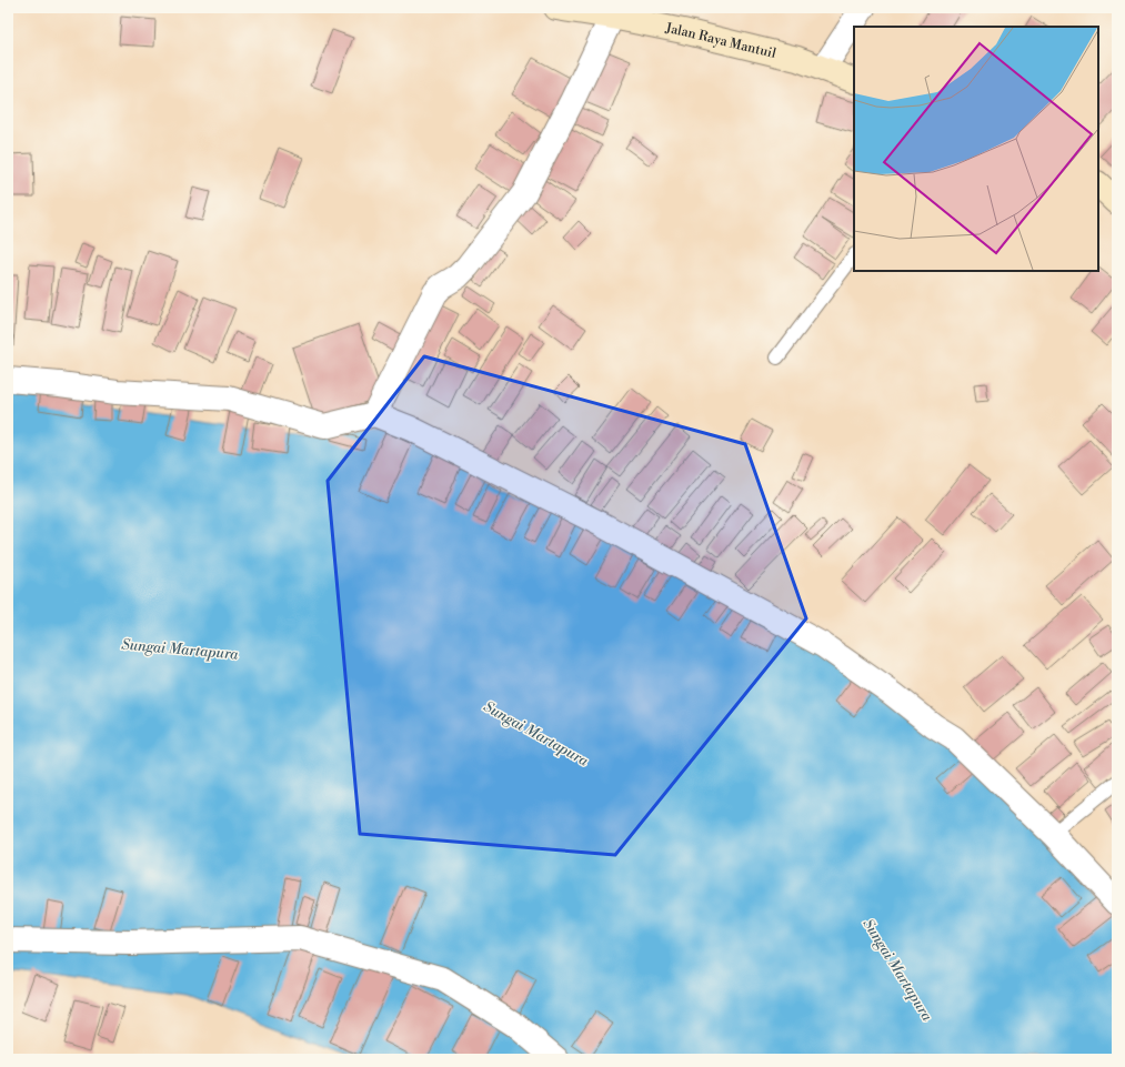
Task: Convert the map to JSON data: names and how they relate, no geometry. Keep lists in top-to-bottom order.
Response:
{
  "streets": {
    "street": ["Jalan Raya Mantuil"]
  },
  "water": ["Sungai Martapura"]
}
